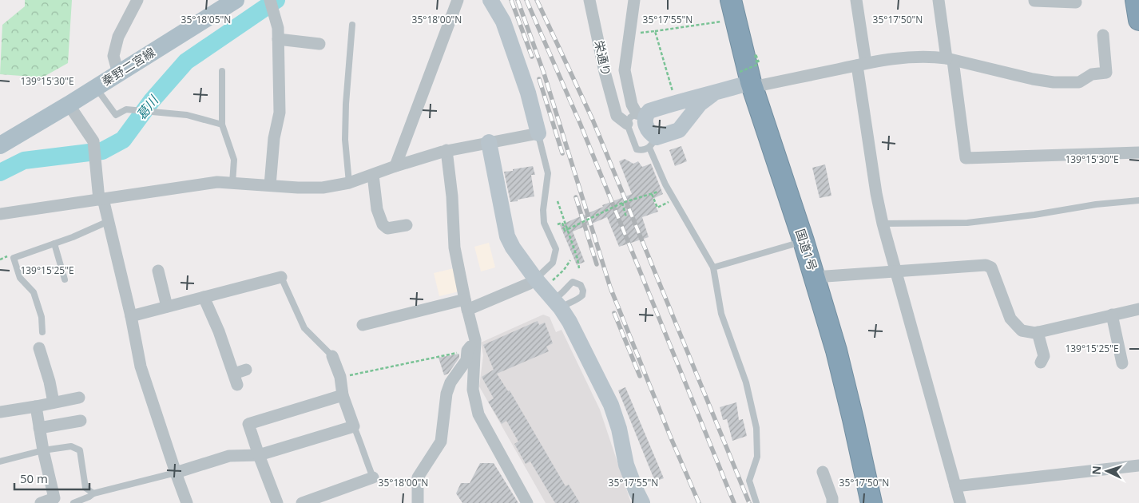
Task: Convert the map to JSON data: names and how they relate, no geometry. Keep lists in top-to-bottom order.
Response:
{
  "streets": {
    "highway": ["国道1号"],
    "main road": ["秦野二宮線"],
    "street": ["栄通り"]
  },
  "water": ["葛川"],
  "scale_bar": "50 m",
  "north": "left",
  "coordinates": [
    "35°18'05\"N",
    "35°18'00\"N",
    "35°17'55\"N",
    "35°17'50\"N",
    "139°15'30\"E",
    "139°15'25\"E"
  ]
}
